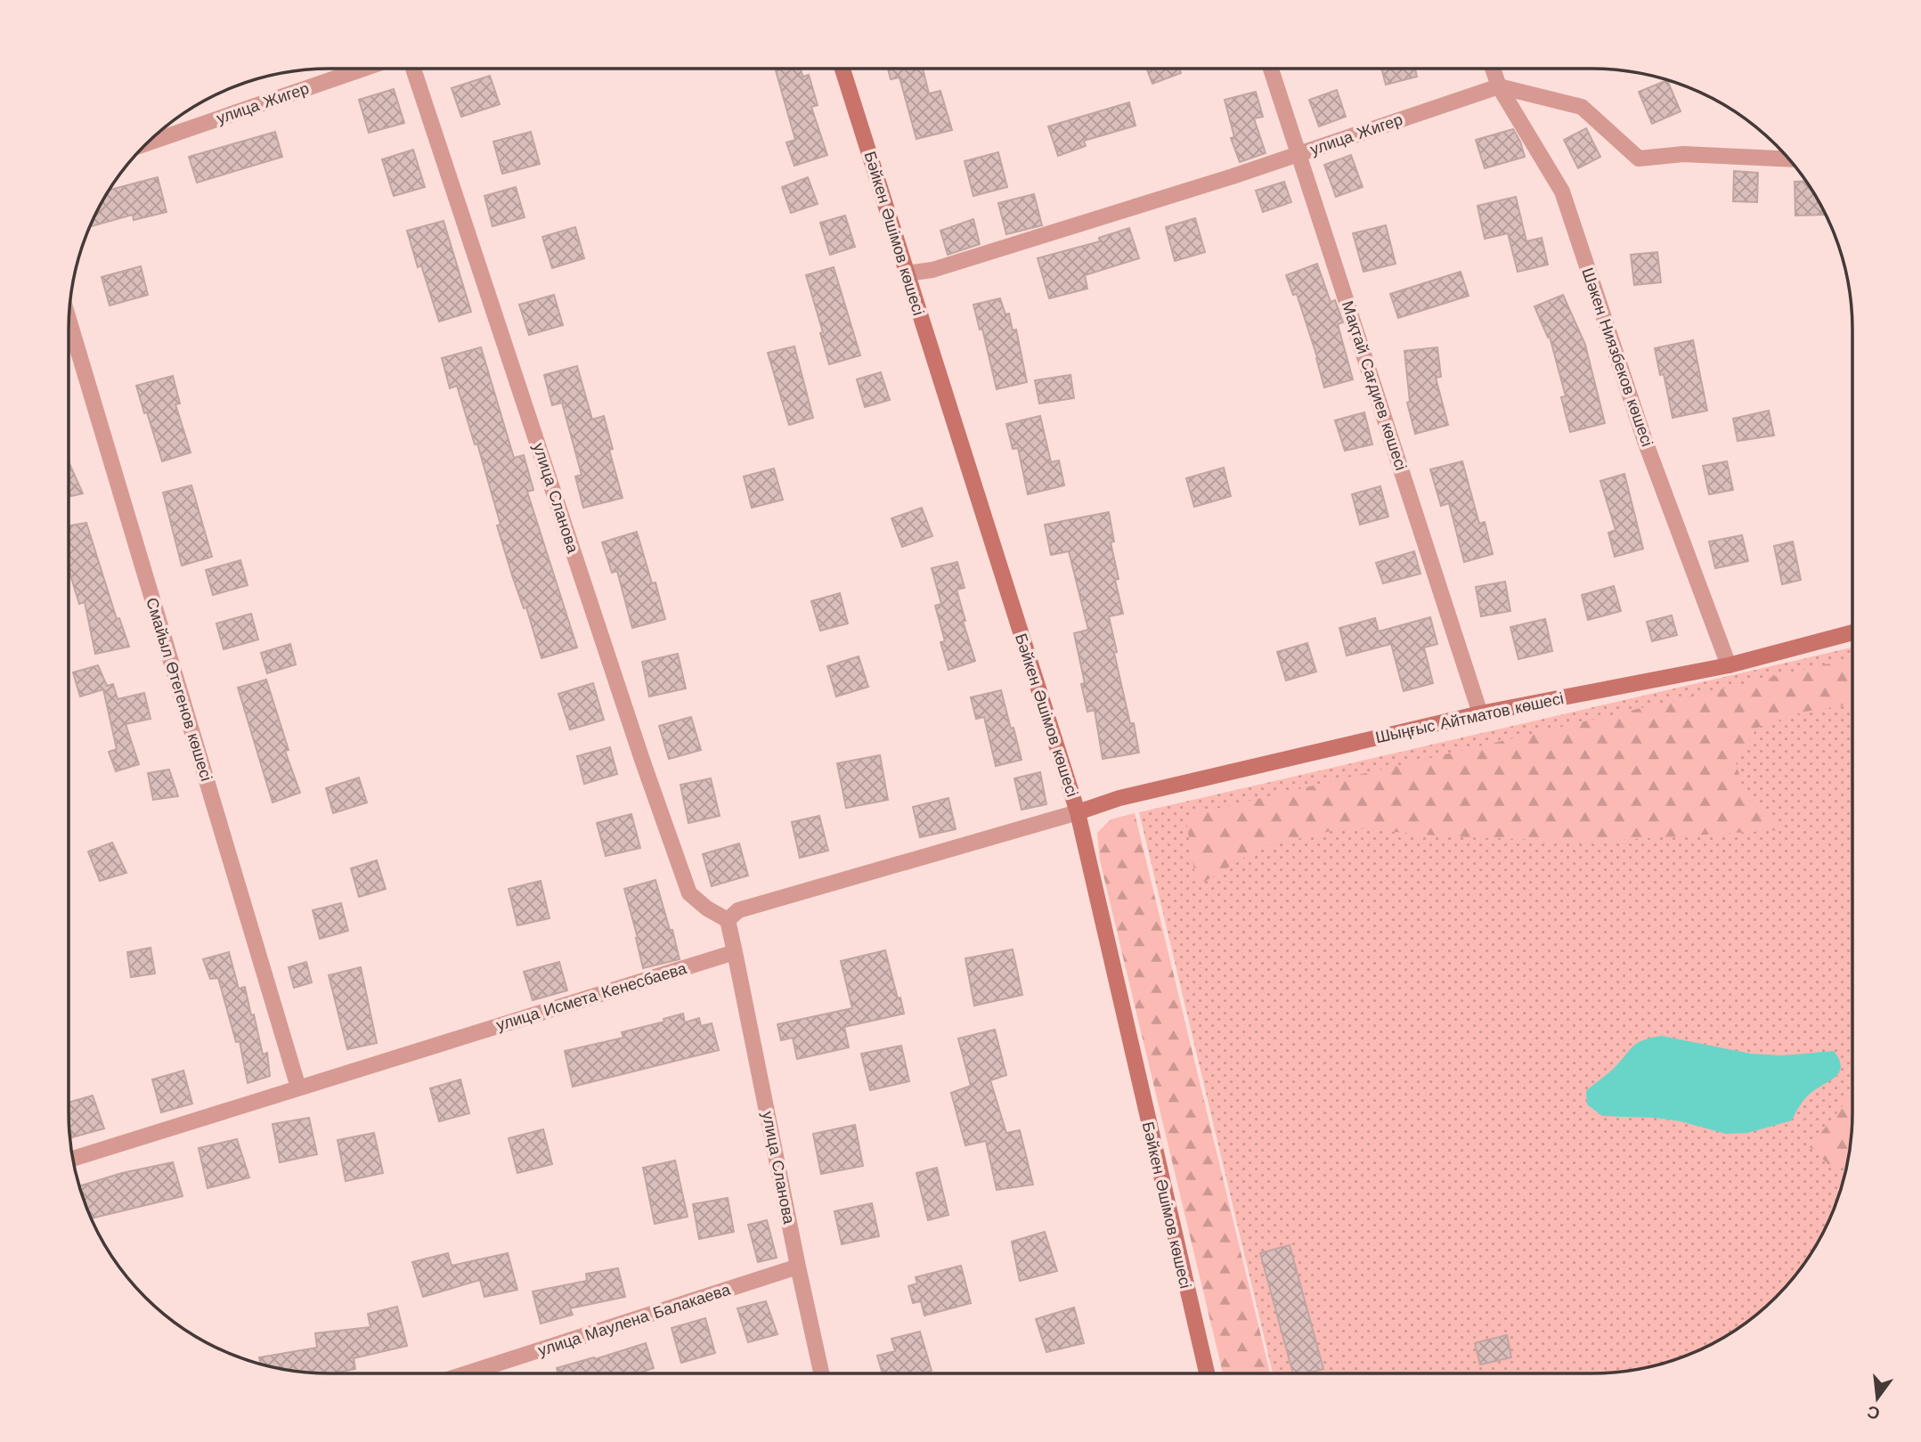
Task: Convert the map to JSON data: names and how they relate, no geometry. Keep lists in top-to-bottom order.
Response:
{
  "streets": {
    "main road": ["Бәйкен Әшімов көшесі", "Шыңғыс Айтматов көшесі"],
    "street": [
      "улица Жигер",
      "Шәкен Ниязбеков көшесі",
      "Мақтай Сағдиев көшесі",
      "улица Сланова",
      "Смайыл Өтегенов көшесі",
      "улица Исмета Кенесбаева",
      "улица Маулена Балакаева"
    ]
  },
  "crossings": [
    ["улица Жигер", "Бәйкен Әшімов көшесі"],
    ["улица Жигер", "Шәкен Ниязбеков көшесі"],
    ["улица Жигер", "Мақтай Сағдиев көшесі"],
    ["Бәйкен Әшімов көшесі", "Шыңғыс Айтматов көшесі"],
    ["Шәкен Ниязбеков көшесі", "Шыңғыс Айтматов көшесі"],
    ["Мақтай Сағдиев көшесі", "Шыңғыс Айтматов көшесі"],
    ["улица Сланова", "улица Исмета Кенесбаева"],
    ["улица Сланова", "улица Маулена Балакаева"],
    ["Смайыл Өтегенов көшесі", "улица Исмета Кенесбаева"]
  ],
  "north": "bottom"
}
